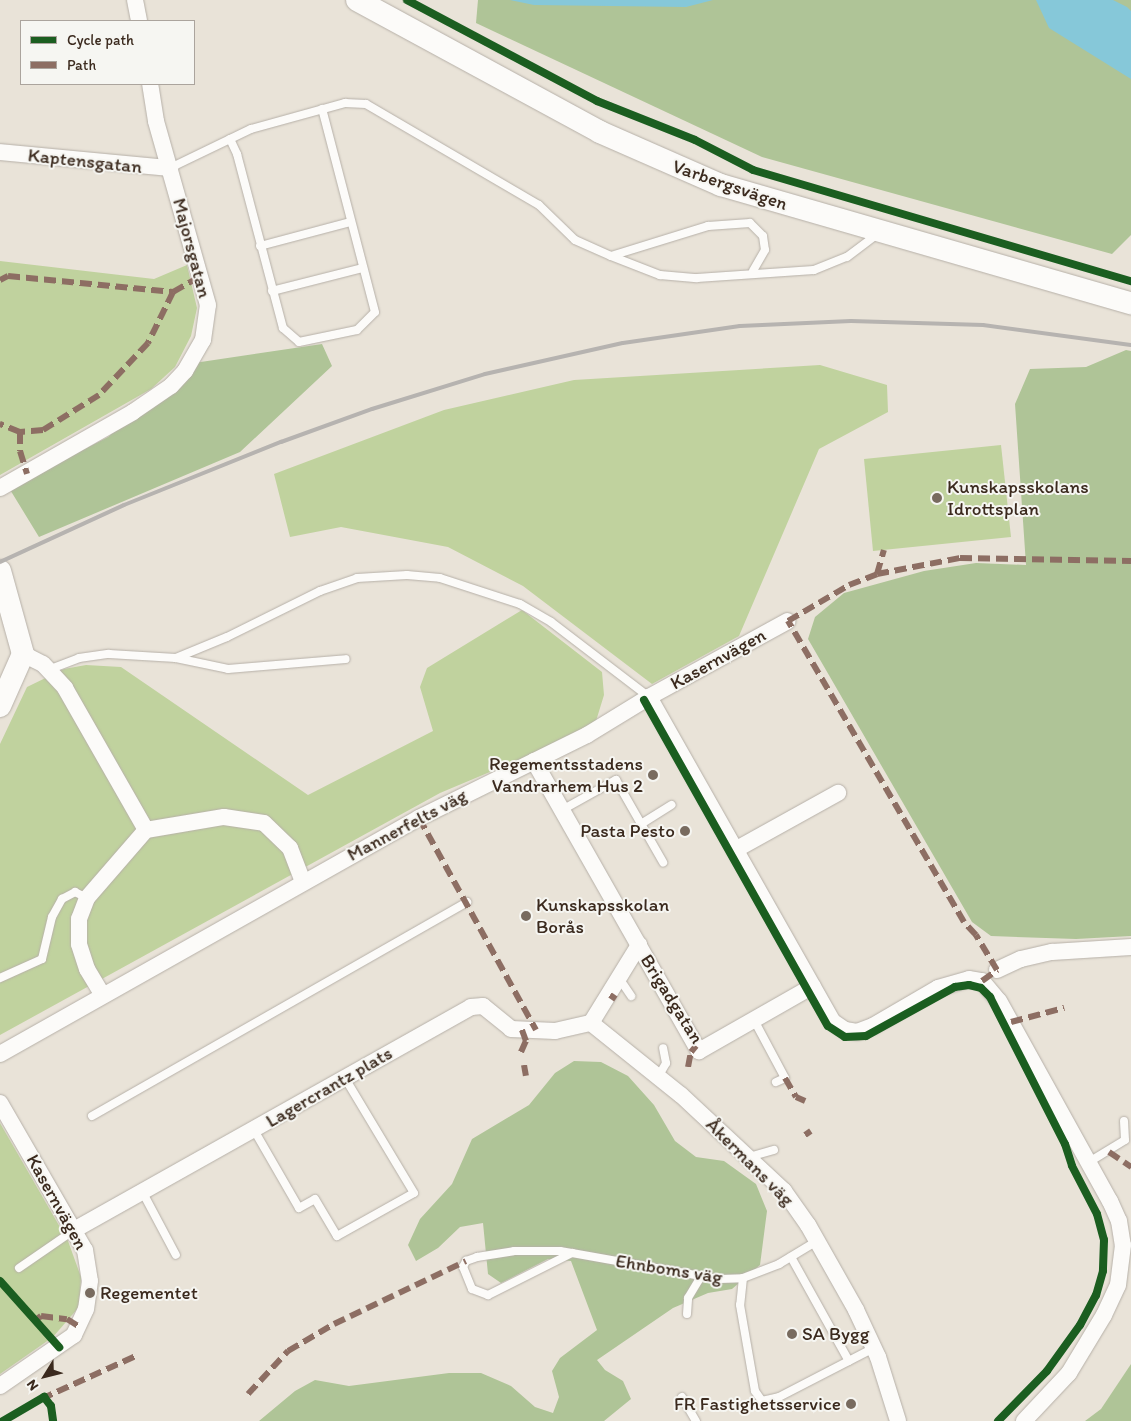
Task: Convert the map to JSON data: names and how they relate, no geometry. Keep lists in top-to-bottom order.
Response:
{
  "streets": {
    "main road": ["Varbergsvägen"],
    "street": [
      "Kaptensgatan",
      "Majorsgatan",
      "Kasernvägen",
      "Mannerfelts väg",
      "Brigadgatan",
      "Lagercrantz plats",
      "Åkermans väg"
    ],
    "lane": ["Ehnboms väg"]
  },
  "crossings": [
    ["Kaptensgatan", "Majorsgatan"],
    ["Kasernvägen", "Mannerfelts väg"],
    ["Kasernvägen", "Lagercrantz plats"],
    ["Mannerfelts väg", "Brigadgatan"],
    ["Lagercrantz plats", "Åkermans väg"],
    ["Åkermans väg", "Ehnboms väg"]
  ],
  "places": [
    "Kunskapsskolans Idrottsplan",
    "Regementsstadens Vandrarhem Hus 2",
    "Pasta Pesto",
    "Kunskapsskolan Borås",
    "Regementet",
    "SA Bygg",
    "FR Fastighetsservice"
  ],
  "legend": ["Cycle path", "Path"],
  "north": "bottom left"
}
